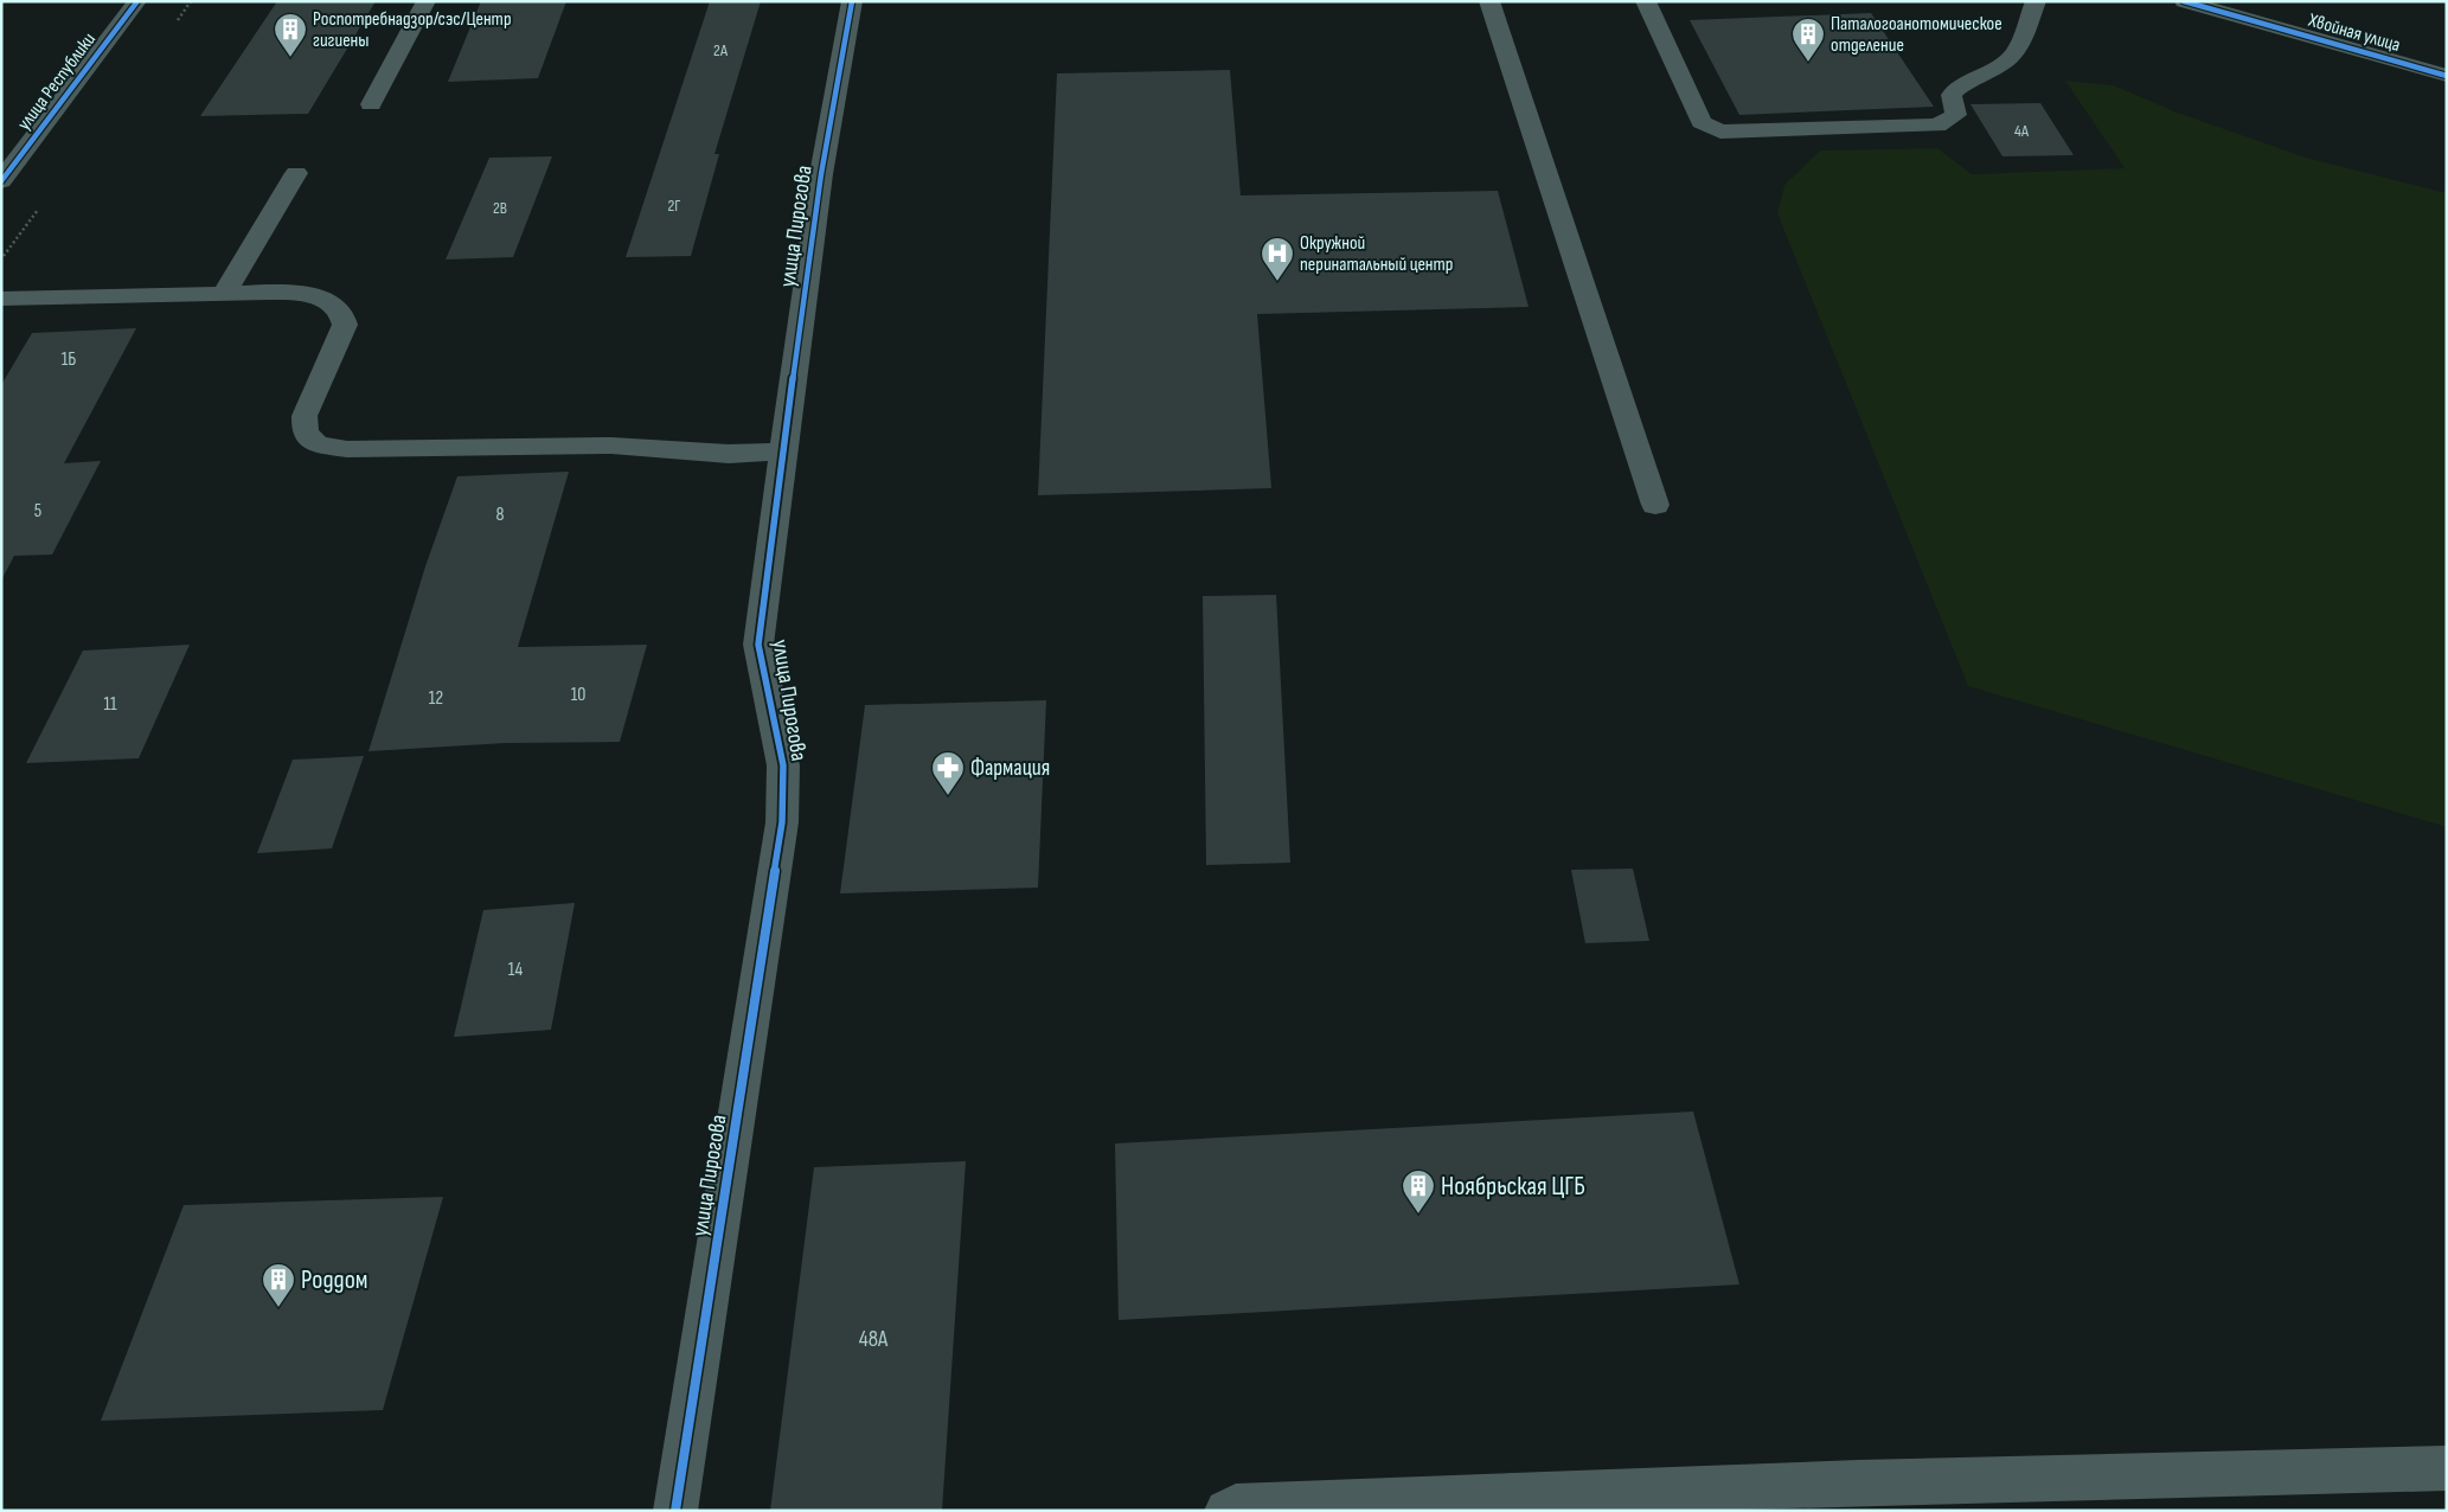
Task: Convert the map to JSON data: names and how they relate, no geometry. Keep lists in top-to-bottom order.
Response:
{
  "streets": {
    "street": ["Хвойная улица", "улица Республики", "улица Пирогова"]
  },
  "places": {
    "building": [
      "Роспотребнадзор/сэс/Центр гигиены",
      "Паталогоанотомическое отделение",
      "Ноябрьская ЦГБ",
      "Роддом"
    ],
    "hospital": ["Окружной перинатальный центр"],
    "pharmacy": ["Фармация"]
  },
  "house_numbers": [
    "2А",
    "4А",
    "2Г",
    "2В",
    "1Б",
    "5",
    "8",
    "10",
    "12",
    "11",
    "14",
    "48А"
  ]
}
